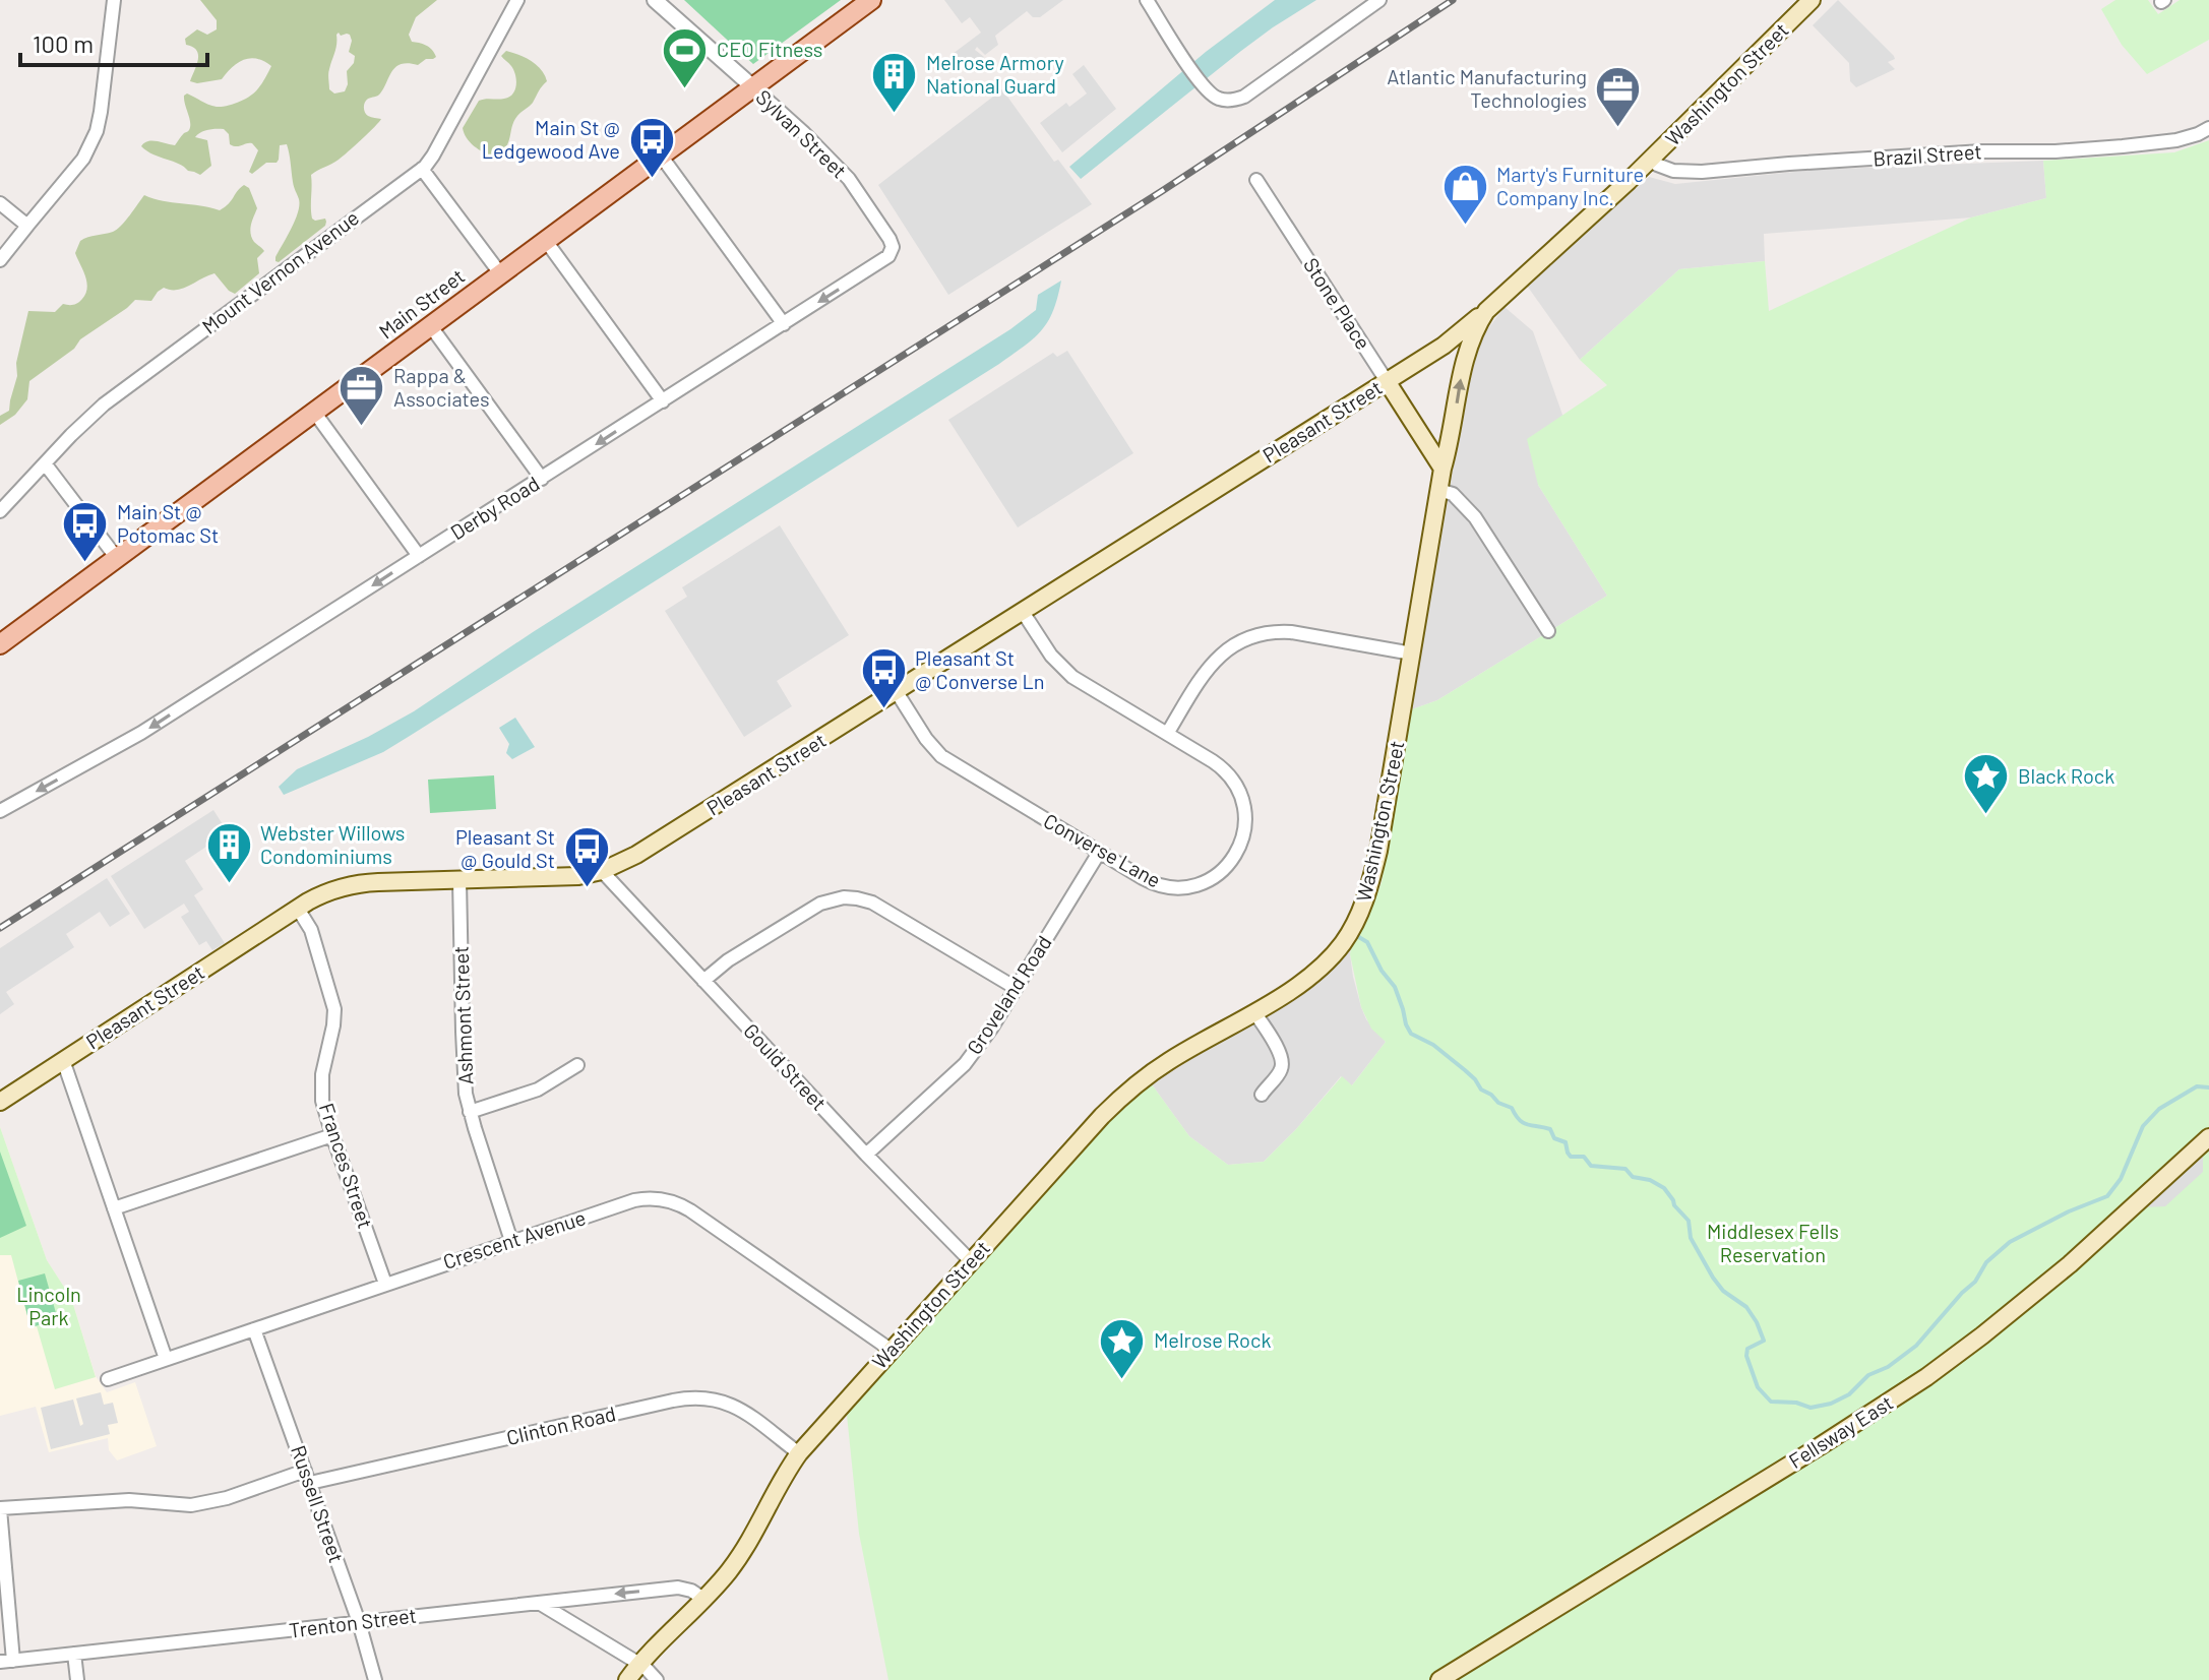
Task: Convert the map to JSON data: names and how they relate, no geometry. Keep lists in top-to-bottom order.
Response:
{
  "streets": {
    "main road": [
      "Washington Street",
      "Main Street",
      "Stone Place",
      "Pleasant Street",
      "Fellsway East"
    ],
    "street": [
      "Sylvan Street",
      "Brazil Street",
      "Mount Vernon Avenue",
      "Derby Road",
      "Converse Lane",
      "Groveland Road",
      "Ashmont Street",
      "Gould Street",
      "Frances Street",
      "Crescent Avenue",
      "Clinton Road",
      "Russell Street",
      "Trenton Street"
    ]
  },
  "crossings": [
    ["Washington Street", "Brazil Street"],
    ["Washington Street", "Stone Place"],
    ["Washington Street", "Pleasant Street"],
    ["Washington Street", "Gould Street"],
    ["Washington Street", "Crescent Avenue"],
    ["Washington Street", "Clinton Road"],
    ["Washington Street", "Trenton Street"],
    ["Sylvan Street", "Main Street"],
    ["Sylvan Street", "Derby Road"],
    ["Stone Place", "Pleasant Street"],
    ["Pleasant Street", "Converse Lane"],
    ["Pleasant Street", "Ashmont Street"],
    ["Pleasant Street", "Gould Street"],
    ["Pleasant Street", "Frances Street"],
    ["Converse Lane", "Groveland Road"],
    ["Groveland Road", "Gould Street"],
    ["Ashmont Street", "Crescent Avenue"],
    ["Frances Street", "Crescent Avenue"],
    ["Crescent Avenue", "Russell Street"],
    ["Clinton Road", "Russell Street"],
    ["Russell Street", "Trenton Street"]
  ],
  "one_way": ["Derby Road"],
  "parks": ["Middlesex Fells Reservation", "Lincoln Park"],
  "places": {
    "sports": ["CEO Fitness"],
    "building": ["Melrose Armory National Guard", "Webster Willows Condominiums"],
    "office": ["Atlantic Manufacturing Technologies", "Rappa & Associates"],
    "bus stop": [
      "Main St @ Ledgewood Ave",
      "Main St @ Potomac St",
      "Pleasant St @ Converse Ln",
      "Pleasant St @ Gould St"
    ],
    "shop": ["Marty's Furniture Company Inc."],
    "place": ["Black Rock", "Melrose Rock"]
  },
  "scale_bar": "100 m"
}
